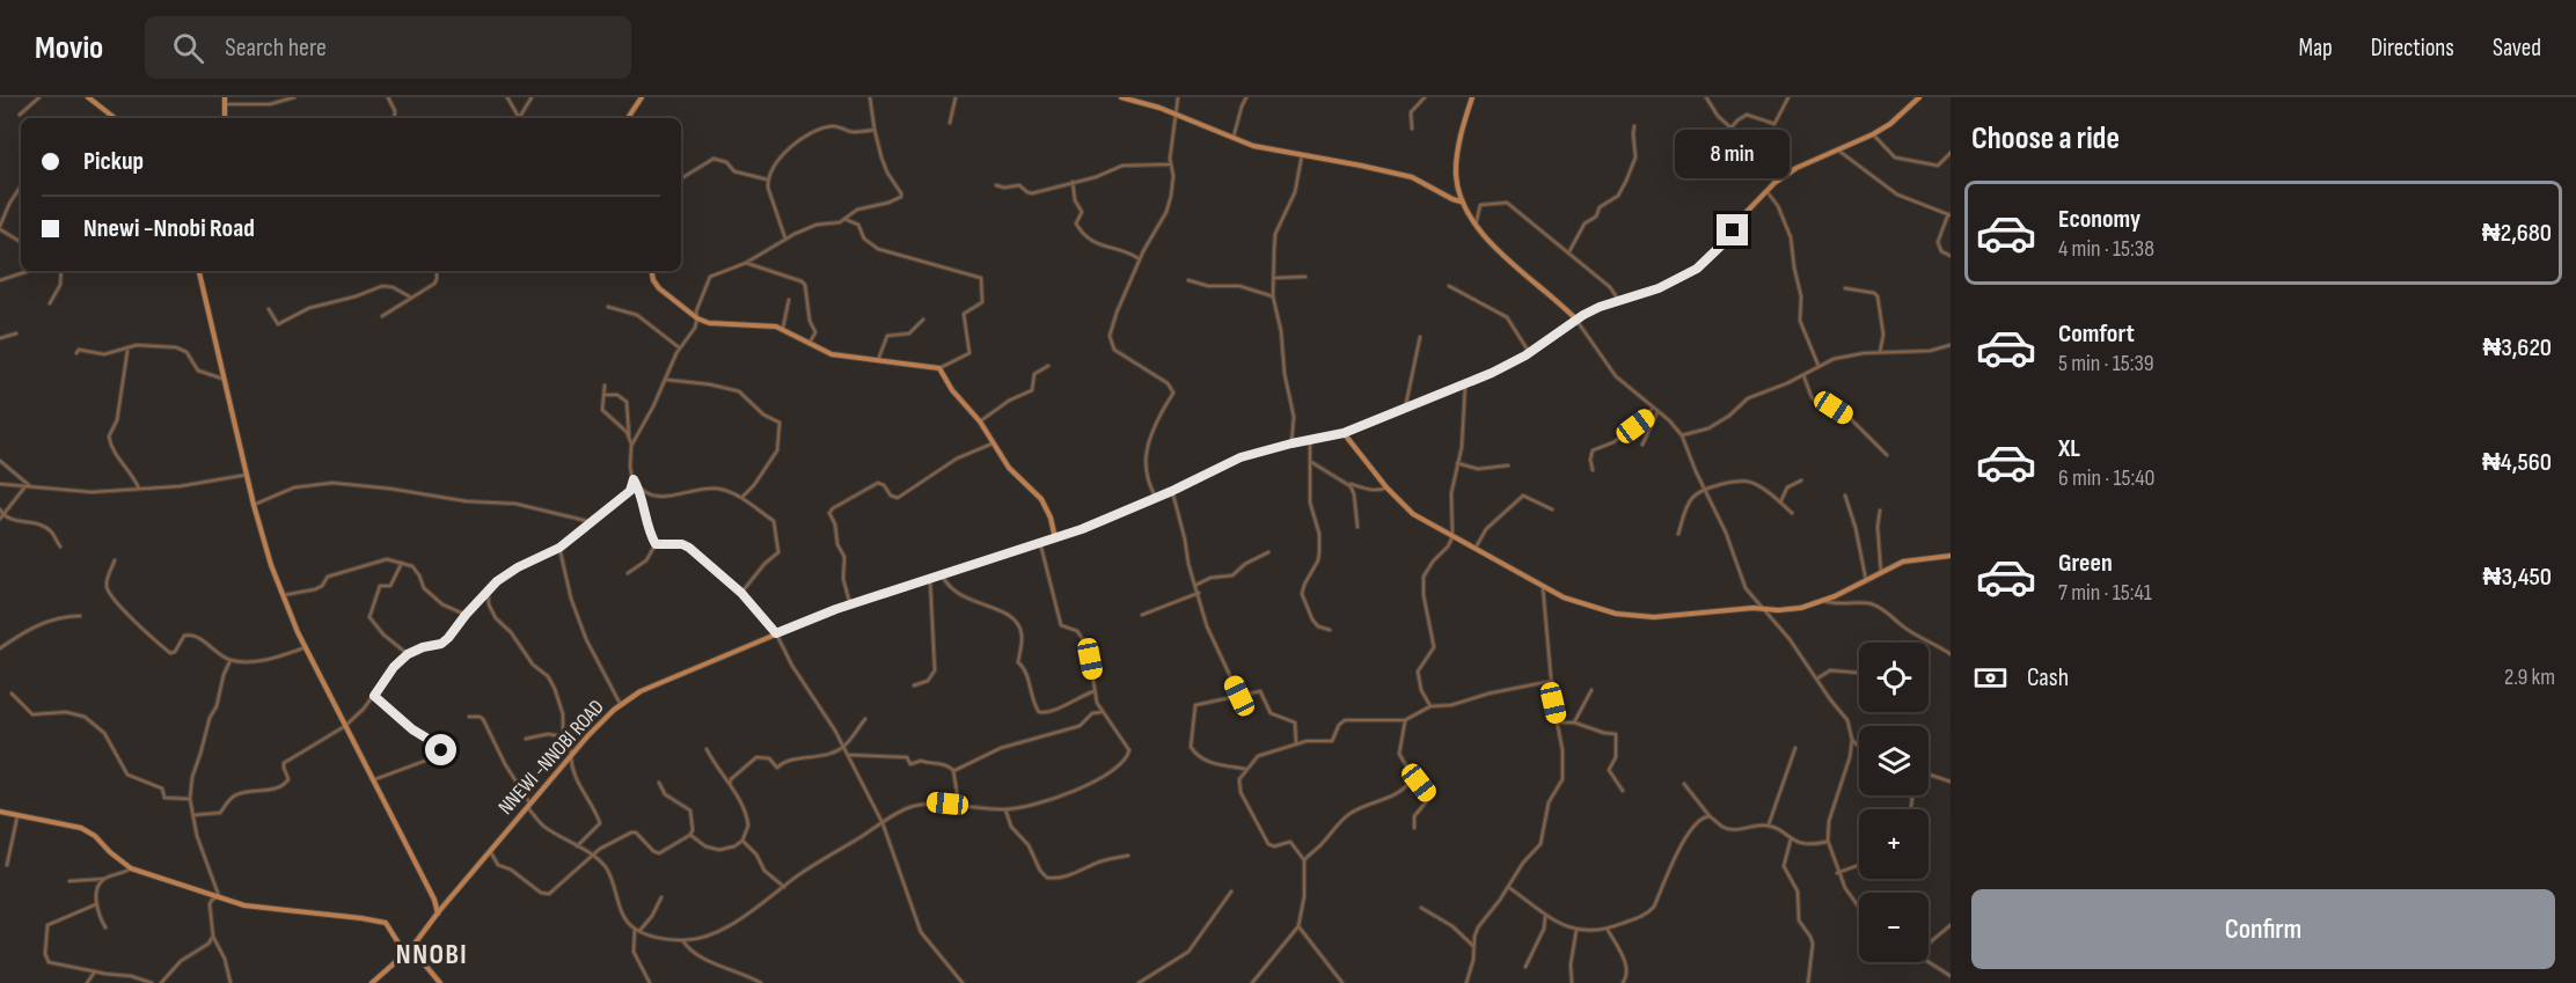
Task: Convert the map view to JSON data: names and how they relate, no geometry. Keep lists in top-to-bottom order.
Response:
{
  "streets": {
    "main road": ["NNEWI -NNOBI ROAD"]
  },
  "districts": ["NNOBI"],
  "page": {
    "header": "Movio",
    "search": "Search here",
    "nav": ["Map", "Directions", "Saved"],
    "heading": "Choose a ride",
    "banner": ["Pickup", "Nnewi -Nnobi Road"],
    "bubble": "8 min",
    "list": [
      {
        "name": "Economy",
        "note": "4 min · 15:38",
        "value": "₦2,680"
      },
      {
        "name": "Comfort",
        "note": "5 min · 15:39",
        "value": "₦3,620"
      },
      {
        "name": "XL",
        "note": "6 min · 15:40",
        "value": "₦4,560"
      },
      {
        "name": "Green",
        "note": "7 min · 15:41",
        "value": "₦3,450"
      }
    ],
    "pay": ["Cash", "2.9 km"],
    "map_buttons": ["+", "−"],
    "buttons": "Confirm"
  }
}
